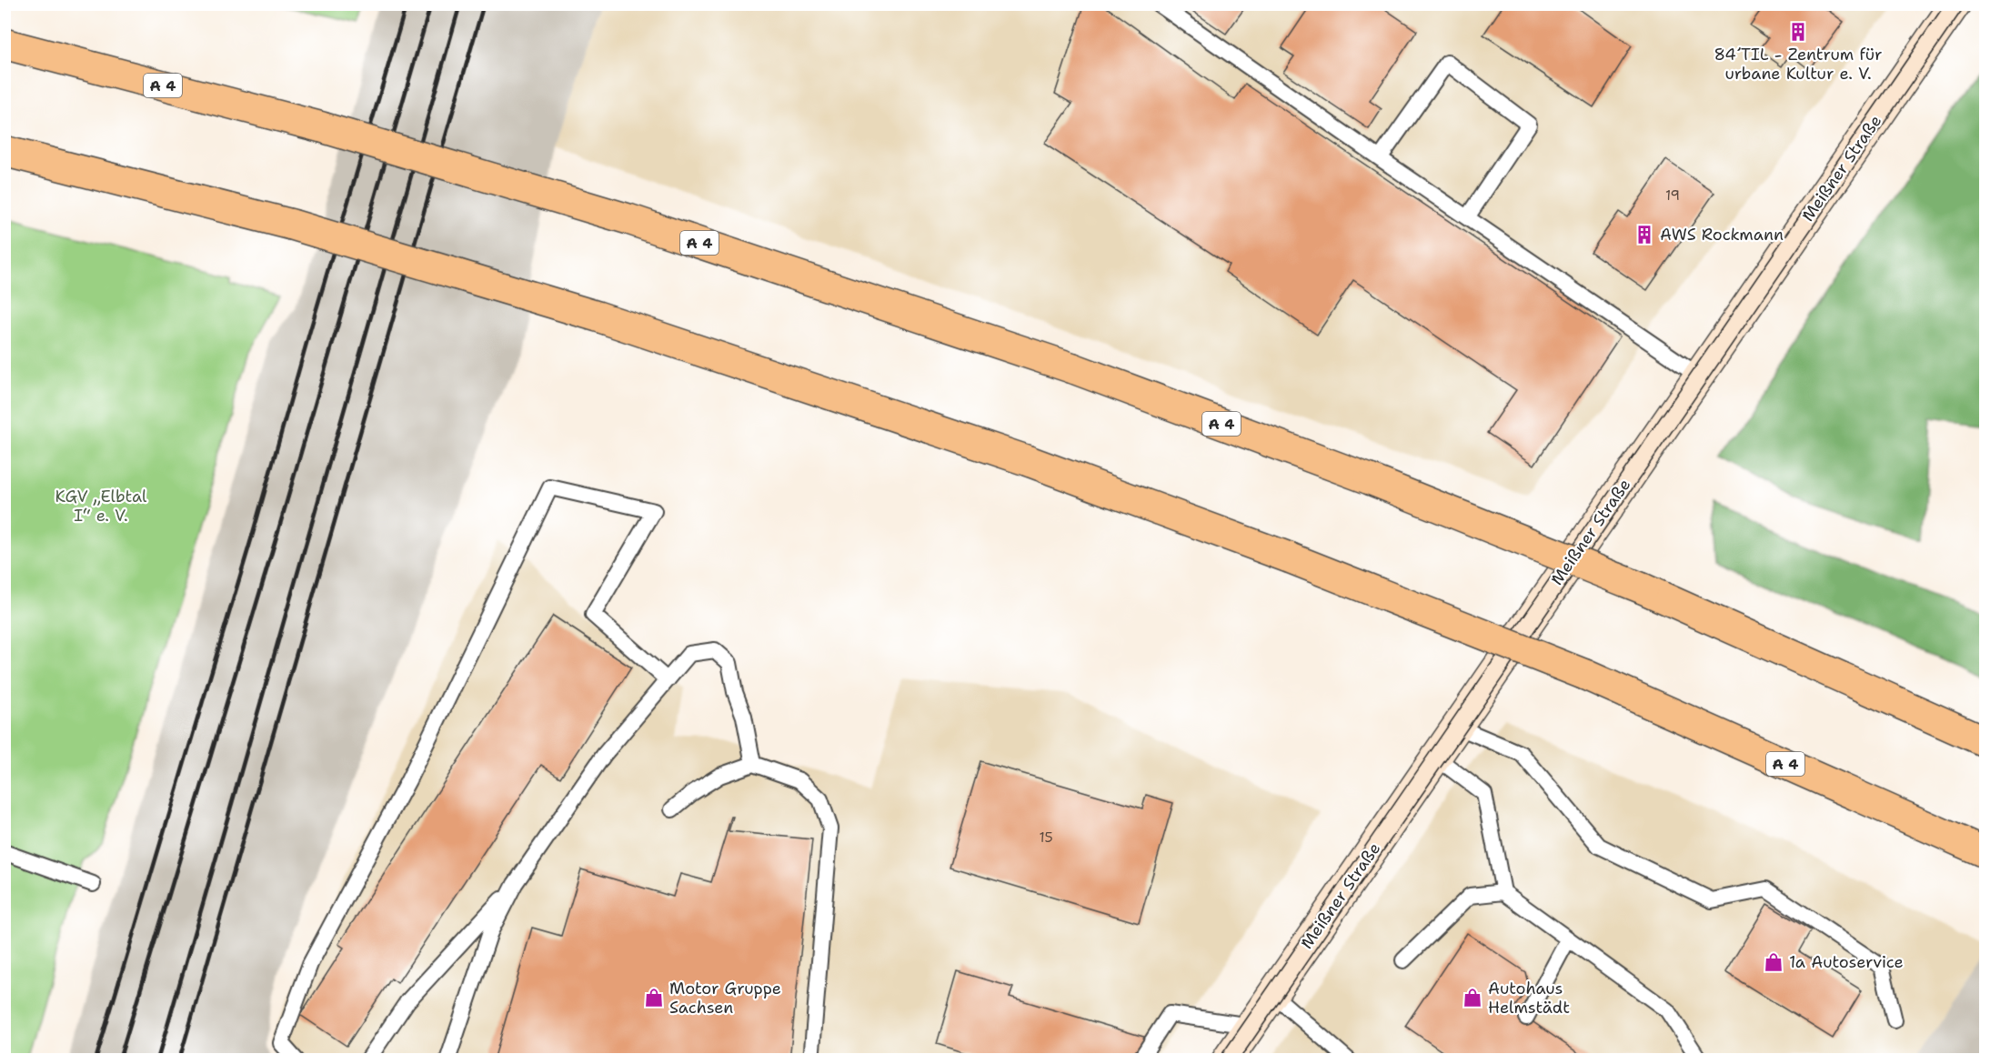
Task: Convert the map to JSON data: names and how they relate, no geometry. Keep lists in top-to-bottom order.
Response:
{
  "streets": {
    "highway": ["A 4"],
    "main road": ["Meißner Straße"]
  },
  "parks": ["KGV „Elbtal I“ e. V."],
  "places": {
    "building": ["84´TIL - Zentrum für urbane Kultur e. V.", "AWS Rockmann"],
    "shop": ["1a Autoservice", "Motor Gruppe Sachsen", "Autohaus Helmstädt"]
  },
  "house_numbers": ["19", "15"]
}
